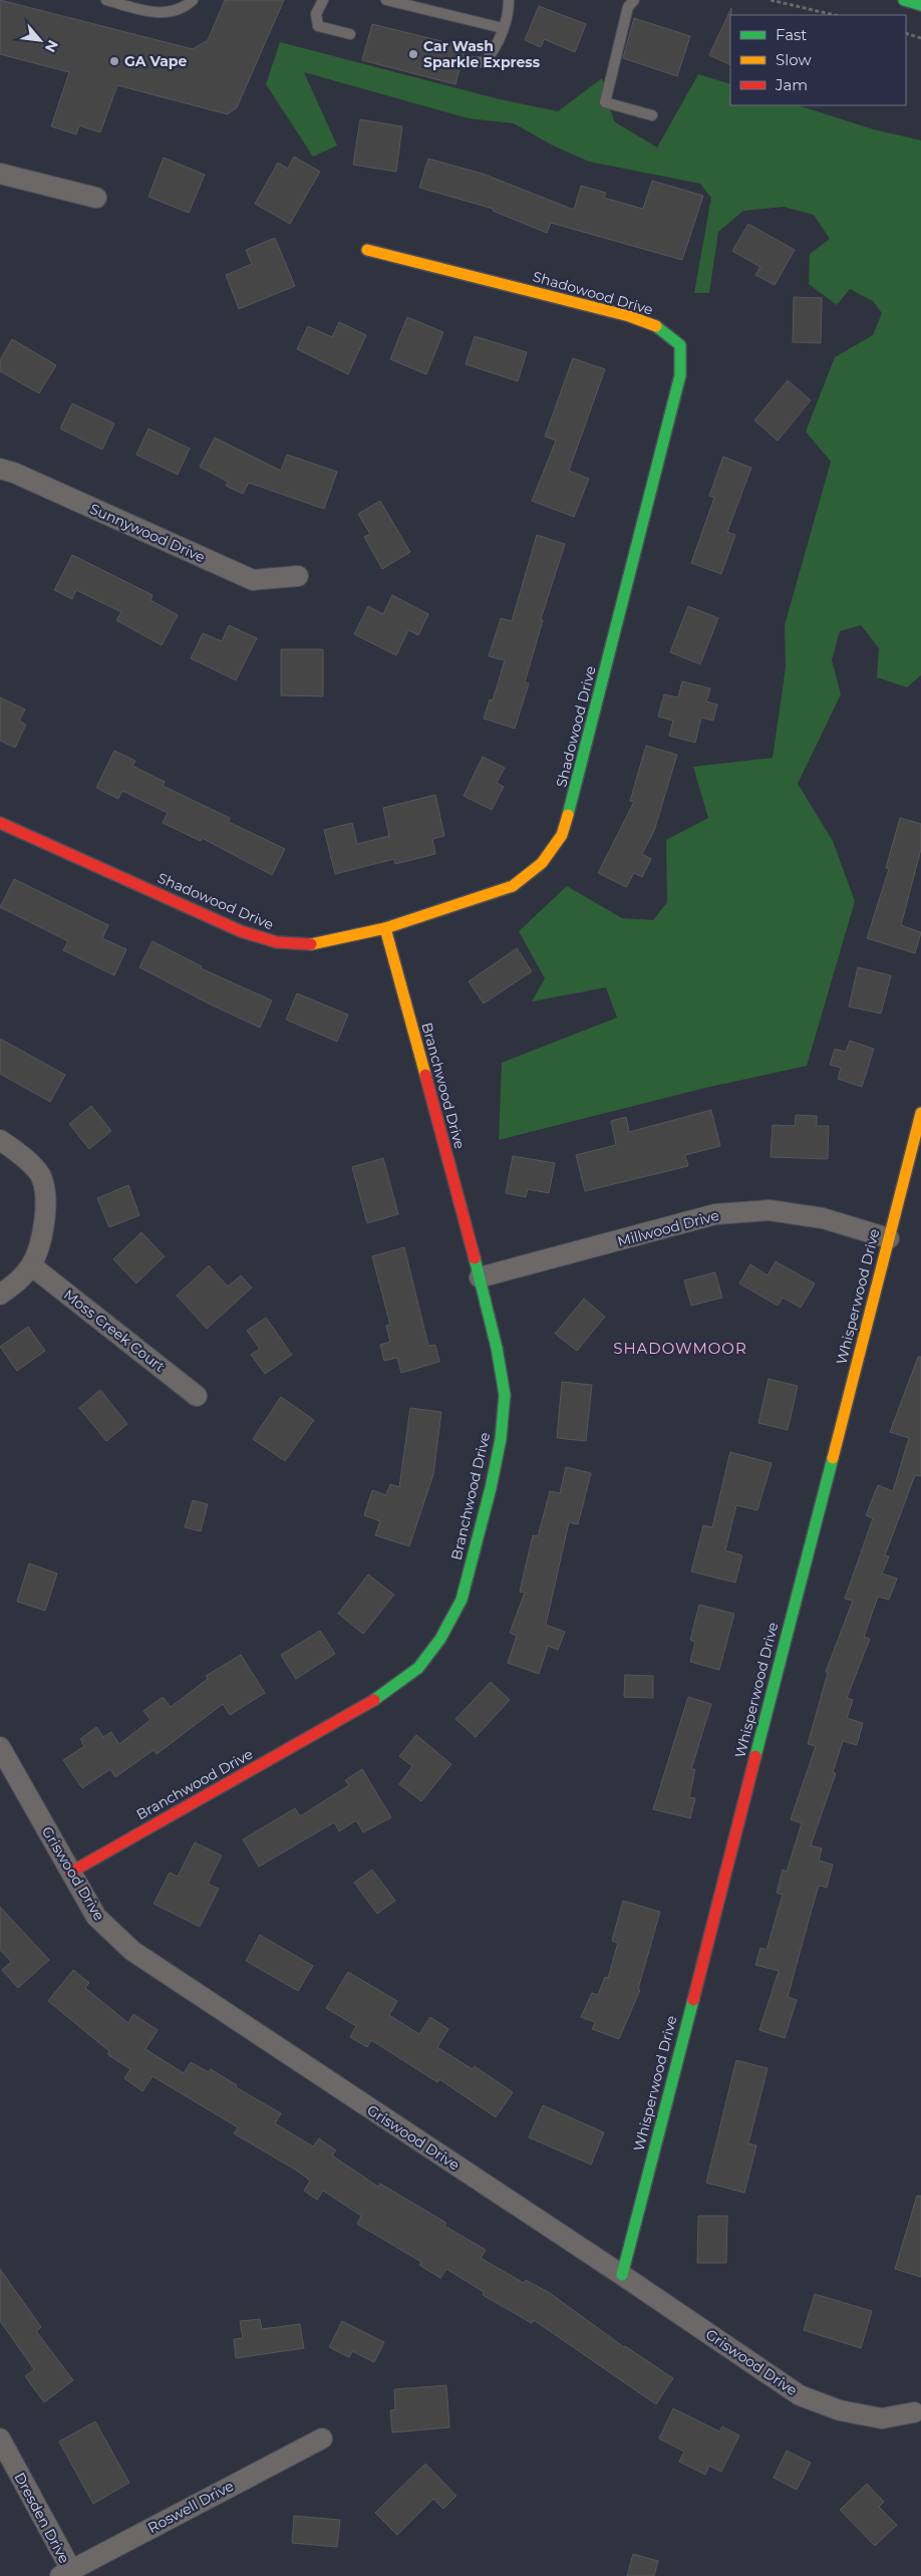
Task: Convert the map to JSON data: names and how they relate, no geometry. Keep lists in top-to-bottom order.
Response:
{
  "streets": {
    "street": [
      "Shadowood Drive",
      "Sunnywood Drive",
      "Branchwood Drive",
      "Millwood Drive",
      "Whisperwood Drive",
      "Moss Creek Court",
      "Griswood Drive",
      "Roswell Drive",
      "Dresden Drive"
    ]
  },
  "crossings": [
    ["Shadowood Drive", "Branchwood Drive"],
    ["Branchwood Drive", "Millwood Drive"],
    ["Branchwood Drive", "Griswood Drive"],
    ["Millwood Drive", "Whisperwood Drive"],
    ["Whisperwood Drive", "Griswood Drive"],
    ["Roswell Drive", "Dresden Drive"]
  ],
  "districts": ["SHADOWMOOR"],
  "places": ["Car Wash Sparkle Express", "GA Vape"],
  "legend": ["Fast", "Slow", "Jam"],
  "north": "bottom right"
}
